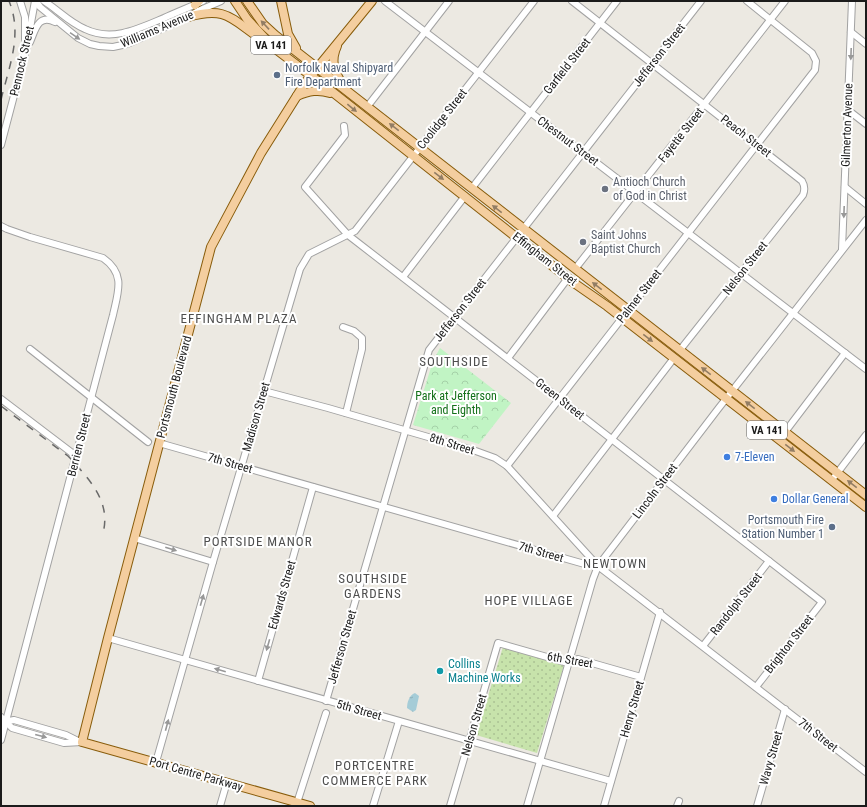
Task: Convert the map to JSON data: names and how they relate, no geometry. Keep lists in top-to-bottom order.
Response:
{
  "streets": {
    "main road": [
      "VA 141",
      "Effingham Street",
      "Portsmouth Boulevard",
      "Port Centre Parkway"
    ],
    "street": [
      "Williams Avenue",
      "Jefferson Street",
      "Pennock Street",
      "Garfield Street",
      "Coolidge Street",
      "Gilmerton Avenue",
      "Fayette Street",
      "Peach Street",
      "Chestnut Street",
      "Nelson Street",
      "Palmer Street",
      "Green Street",
      "Madison Street",
      "8th Street",
      "Berrien Street",
      "7th Street",
      "Lincoln Street",
      "Edwards Street",
      "Randolph Street",
      "Brighton Street",
      "6th Street",
      "Henry Street",
      "5th Street",
      "Wavy Street"
    ]
  },
  "crossings": [
    ["Williams Avenue", "Pennock Street"],
    ["Jefferson Street", "Peach Street"],
    ["Jefferson Street", "Chestnut Street"],
    ["Jefferson Street", "Effingham Street"],
    ["Jefferson Street", "Green Street"],
    ["Jefferson Street", "8th Street"],
    ["Jefferson Street", "7th Street"],
    ["Jefferson Street", "5th Street"],
    ["Garfield Street", "Peach Street"],
    ["Garfield Street", "Chestnut Street"],
    ["Garfield Street", "Effingham Street"],
    ["Coolidge Street", "Chestnut Street"],
    ["Coolidge Street", "Effingham Street"],
    ["Coolidge Street", "Green Street"],
    ["Coolidge Street", "Madison Street"],
    ["Gilmerton Avenue", "Lincoln Street"],
    ["Fayette Street", "Peach Street"],
    ["Fayette Street", "Chestnut Street"],
    ["Fayette Street", "Effingham Street"],
    ["Fayette Street", "Palmer Street"],
    ["Peach Street", "Nelson Street"],
    ["Peach Street", "Palmer Street"],
    ["Chestnut Street", "Nelson Street"],
    ["Chestnut Street", "Palmer Street"],
    ["Chestnut Street", "Lincoln Street"],
    ["Effingham Street", "Nelson Street"],
    ["Effingham Street", "Palmer Street"],
    ["Effingham Street", "Portsmouth Boulevard"],
    ["Effingham Street", "Lincoln Street"],
    ["Nelson Street", "6th Street"],
    ["Nelson Street", "5th Street"],
    ["Palmer Street", "Green Street"],
    ["Palmer Street", "8th Street"],
    ["Portsmouth Boulevard", "7th Street"],
    ["Portsmouth Boulevard", "5th Street"],
    ["Portsmouth Boulevard", "Port Centre Parkway"],
    ["Green Street", "Madison Street"],
    ["Green Street", "Lincoln Street"],
    ["Green Street", "Randolph Street"],
    ["Green Street", "Brighton Street"],
    ["Madison Street", "8th Street"],
    ["Madison Street", "7th Street"],
    ["Madison Street", "5th Street"],
    ["Madison Street", "Port Centre Parkway"],
    ["8th Street", "7th Street"],
    ["8th Street", "Lincoln Street"],
    ["7th Street", "Lincoln Street"],
    ["7th Street", "Edwards Street"],
    ["7th Street", "Randolph Street"],
    ["7th Street", "Brighton Street"],
    ["7th Street", "Henry Street"],
    ["7th Street", "Wavy Street"],
    ["Lincoln Street", "6th Street"],
    ["Lincoln Street", "5th Street"],
    ["Edwards Street", "5th Street"],
    ["6th Street", "Henry Street"],
    ["Henry Street", "5th Street"]
  ],
  "one_way": ["Gilmerton Avenue", "Madison Street", "Edwards Street"],
  "districts": [
    "EFFINGHAM PLAZA",
    "SOUTHSIDE",
    "PORTSIDE MANOR",
    "NEWTOWN",
    "SOUTHSIDE GARDENS",
    "HOPE VILLAGE",
    "PORTCENTRE COMMERCE PARK"
  ],
  "parks": ["Park at Jefferson and Eighth"],
  "places": [
    "Norfolk Naval Shipyard Fire Department",
    "Antioch Church of God in Christ",
    "Saint Johns Baptist Church",
    "7-Eleven",
    "Dollar General",
    "Portsmouth Fire Station Number 1",
    "Collins Machine Works"
  ]
}
